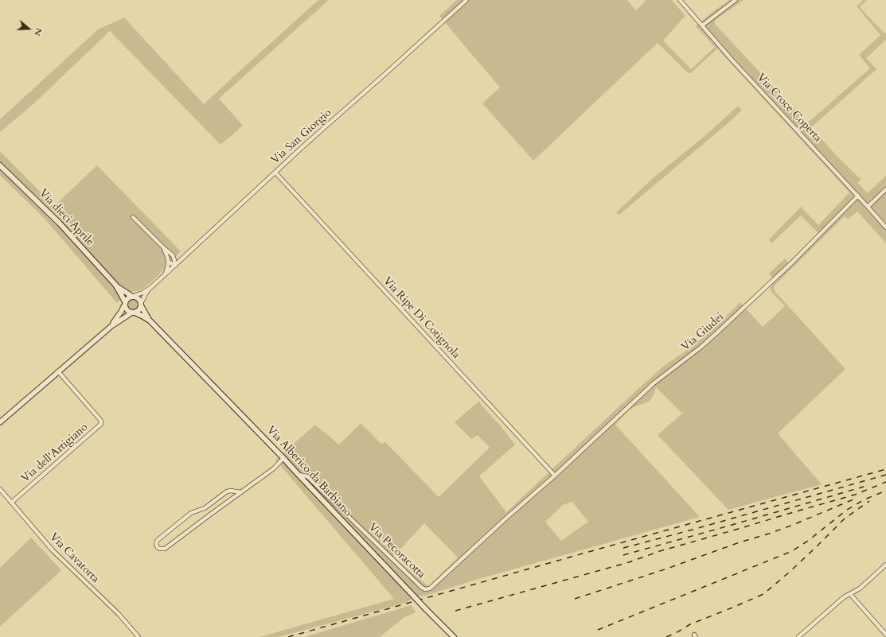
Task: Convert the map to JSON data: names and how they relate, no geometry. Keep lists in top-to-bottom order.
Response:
{
  "streets": {
    "main road": ["Via dieci Aprile", "Via Alberico da Barbiano"],
    "street": [
      "Via Croce Coperta",
      "Via San Giorgio",
      "Via Ripe Di Cotignola",
      "Via Giudei",
      "Via dell'Artigiano",
      "Via Pecoracotta",
      "Via Cavatorta"
    ]
  },
  "crossings": [
    ["Via Croce Coperta", "Via Giudei"],
    ["Via San Giorgio", "Via dieci Aprile"],
    ["Via San Giorgio", "Via Ripe Di Cotignola"],
    ["Via San Giorgio", "Via Alberico da Barbiano"],
    ["Via dieci Aprile", "Via Alberico da Barbiano"],
    ["Via Ripe Di Cotignola", "Via Giudei"],
    ["Via Ripe Di Cotignola", "Via Pecoracotta"],
    ["Via Giudei", "Via Pecoracotta"],
    ["Via dell'Artigiano", "Via Cavatorta"],
    ["Via Alberico da Barbiano", "Via Pecoracotta"]
  ],
  "north": "right"
}
